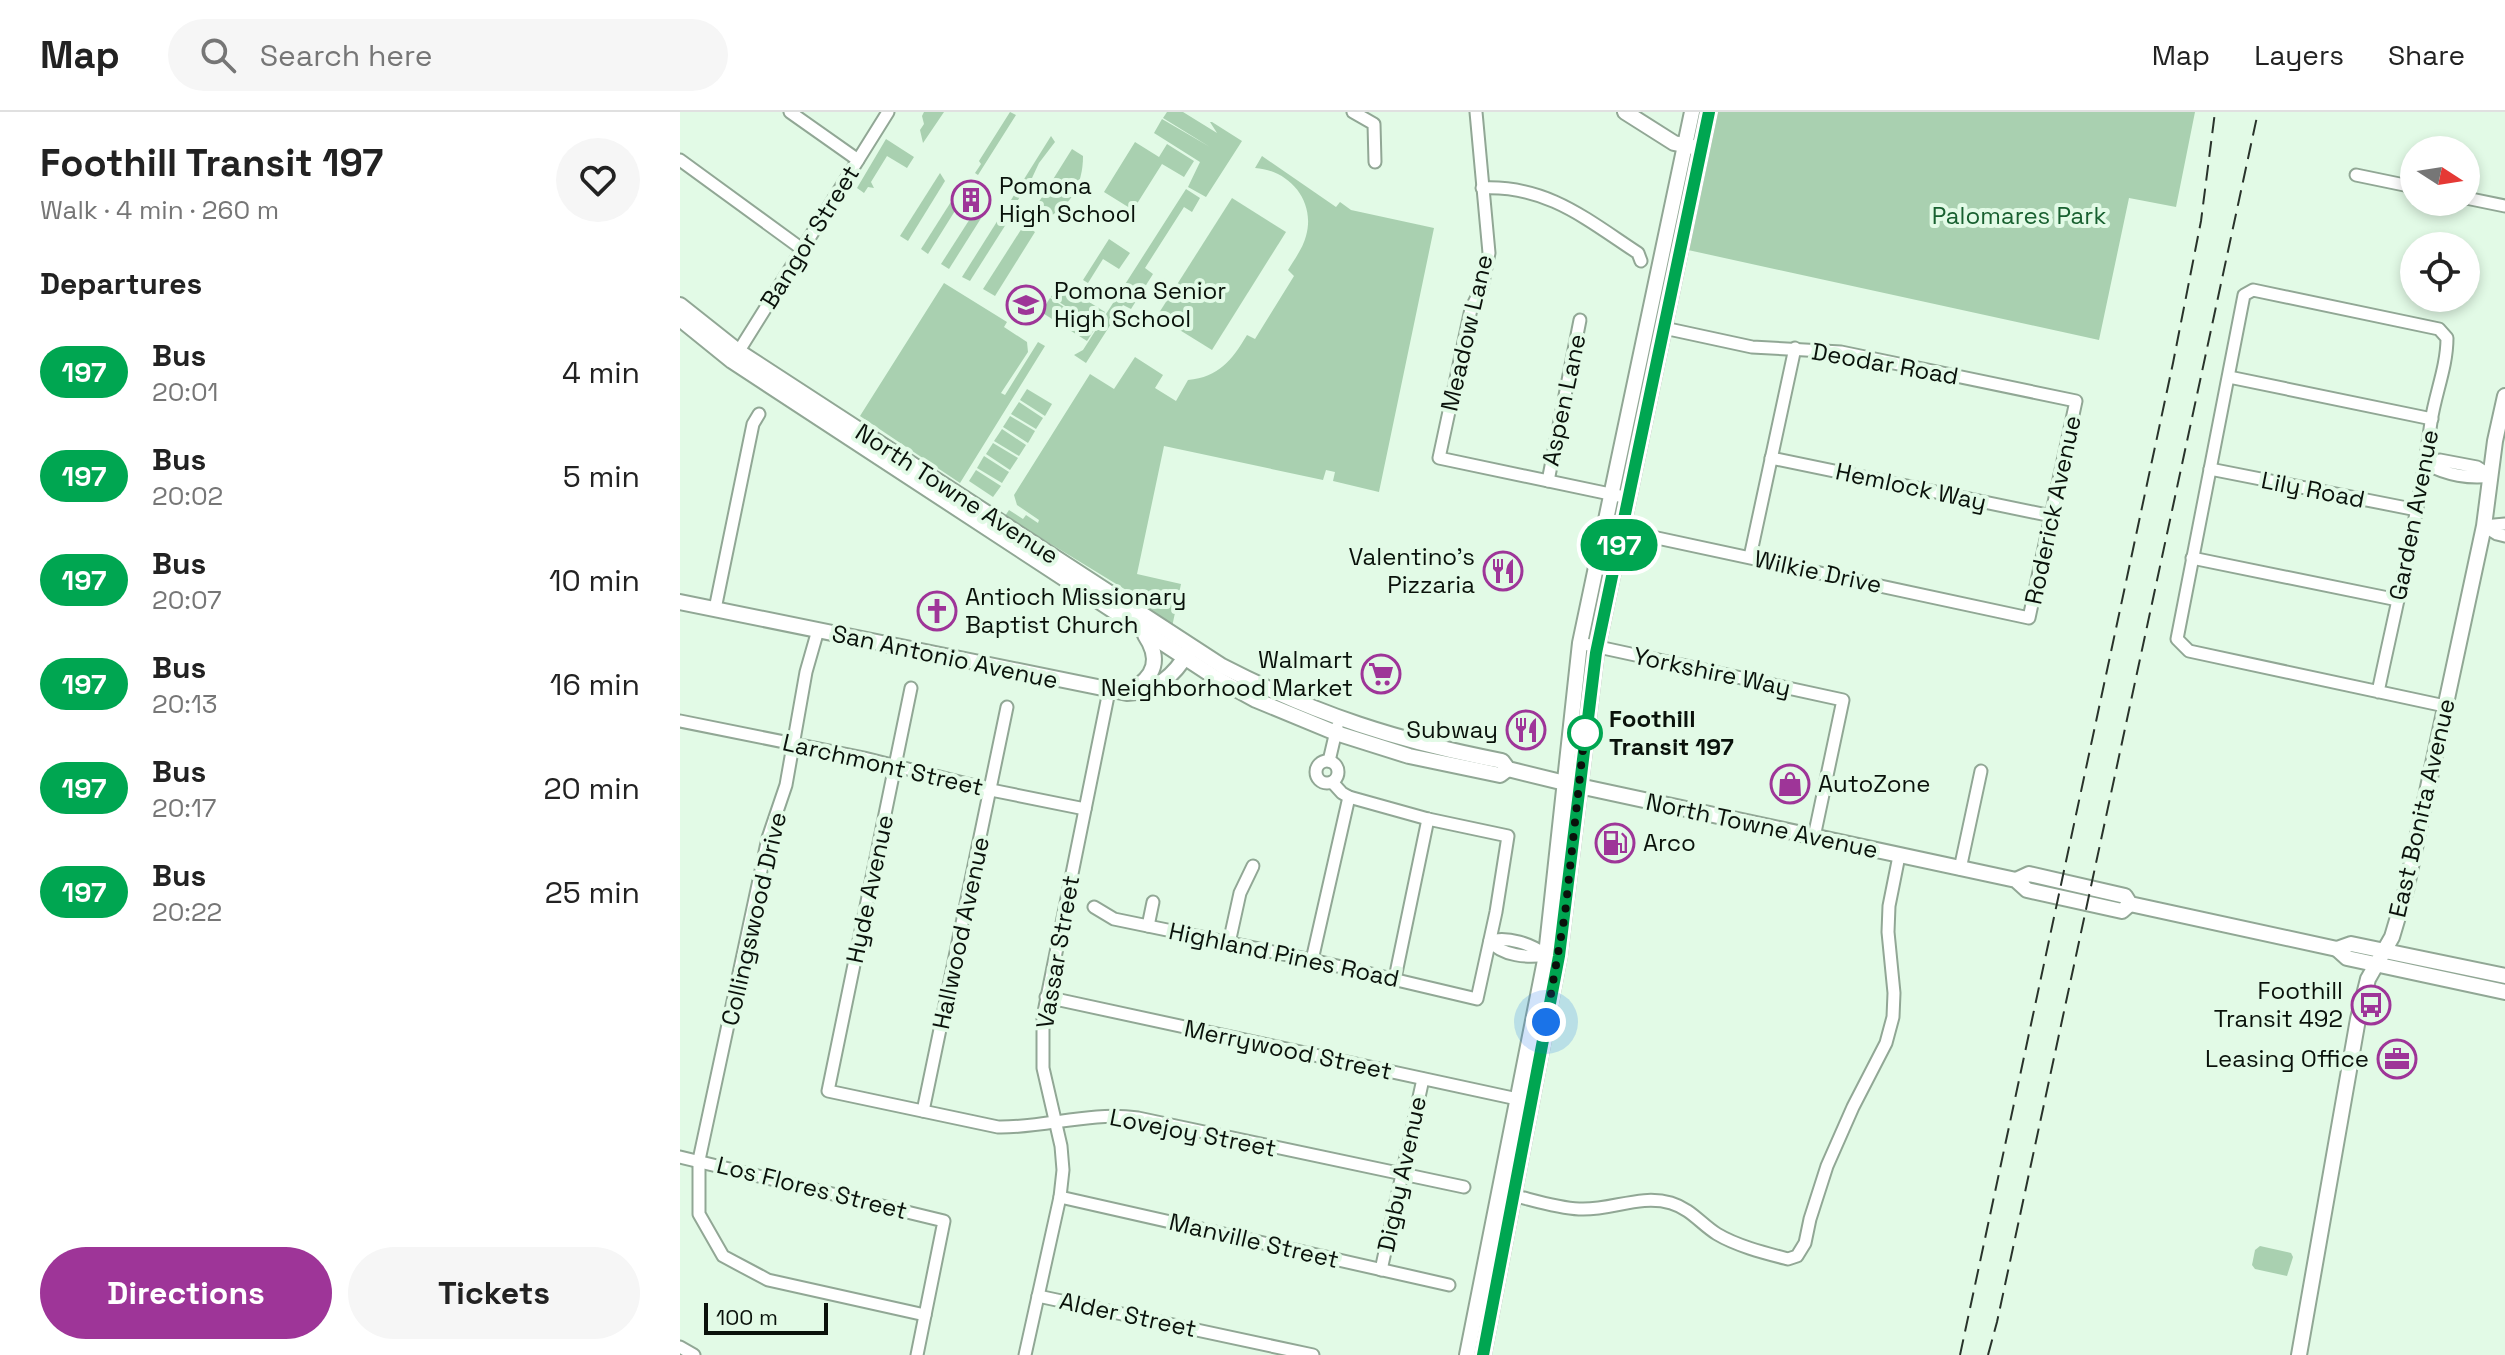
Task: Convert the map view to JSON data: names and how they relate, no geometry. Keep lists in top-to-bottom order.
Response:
{
  "streets": {
    "main road": [
      "Deodar Road",
      "North Towne Avenue",
      "San Antonio Avenue",
      "East Bonita Avenue"
    ],
    "street": [
      "Bangor Street",
      "Meadow Lane",
      "Aspen Lane",
      "Hemlock Way",
      "Lily Road",
      "Roderick Avenue",
      "Garden Avenue",
      "Wilkie Drive",
      "Yorkshire Way",
      "Larchmont Street",
      "Hyde Avenue",
      "Collingswood Drive",
      "Hallwood Avenue",
      "Vassar Street",
      "Highland Pines Road",
      "Merrywood Street",
      "Lovejoy Street",
      "Digby Avenue",
      "Los Flores Street",
      "Manville Street",
      "Alder Street"
    ]
  },
  "crossings": [
    ["Bangor Street", "North Towne Avenue"],
    ["Meadow Lane", "Aspen Lane"],
    ["Deodar Road", "Roderick Avenue"],
    ["Hemlock Way", "Roderick Avenue"],
    ["Lily Road", "Garden Avenue"],
    ["North Towne Avenue", "San Antonio Avenue"],
    ["North Towne Avenue", "Yorkshire Way"],
    ["North Towne Avenue", "East Bonita Avenue"],
    ["Roderick Avenue", "Wilkie Drive"],
    ["San Antonio Avenue", "Collingswood Drive"],
    ["San Antonio Avenue", "Vassar Street"],
    ["Larchmont Street", "Hyde Avenue"],
    ["Larchmont Street", "Collingswood Drive"],
    ["Larchmont Street", "Hallwood Avenue"],
    ["Larchmont Street", "Vassar Street"],
    ["Hyde Avenue", "Lovejoy Street"],
    ["Collingswood Drive", "Los Flores Street"],
    ["Hallwood Avenue", "Lovejoy Street"],
    ["Vassar Street", "Merrywood Street"],
    ["Vassar Street", "Lovejoy Street"],
    ["Vassar Street", "Manville Street"],
    ["Vassar Street", "Alder Street"],
    ["Merrywood Street", "Digby Avenue"],
    ["Lovejoy Street", "Digby Avenue"],
    ["Digby Avenue", "Manville Street"]
  ],
  "parks": ["Palomares Park"],
  "places": {
    "building": ["Pomona High School"],
    "school or university": ["Pomona Senior High School"],
    "restaurant": ["Valentino's Pizzaria", "Subway"],
    "church": ["Antioch Missionary Baptist Church"],
    "supermarket": ["Walmart Neighborhood Market"],
    "other": ["Foothill Transit 197"],
    "shop": ["AutoZone"],
    "fuel station": ["Arco"],
    "bus stop": ["Foothill Transit 492"],
    "office": ["Leasing Office"]
  },
  "lines": ["bus line 197"],
  "scale_bar": "100 m",
  "north": "right",
  "page": {
    "header": "Map",
    "search": "Search here",
    "nav": ["Map", "Layers", "Share"],
    "heading": [
      ["Foothill Transit 197", "Walk · 4 min · 260 m"],
      "Departures"
    ],
    "on_map": "197",
    "list": [
      {
        "mark": "197",
        "name": "Bus",
        "note": "20:01",
        "value": "4 min"
      },
      {
        "mark": "197",
        "name": "Bus",
        "note": "20:02",
        "value": "5 min"
      },
      {
        "mark": "197",
        "name": "Bus",
        "note": "20:07",
        "value": "10 min"
      },
      {
        "mark": "197",
        "name": "Bus",
        "note": "20:13",
        "value": "16 min"
      },
      {
        "mark": "197",
        "name": "Bus",
        "note": "20:17",
        "value": "20 min"
      },
      {
        "mark": "197",
        "name": "Bus",
        "note": "20:22",
        "value": "25 min"
      }
    ],
    "buttons": ["Directions", "Tickets"],
    "scale": "100 m"
  }
}
